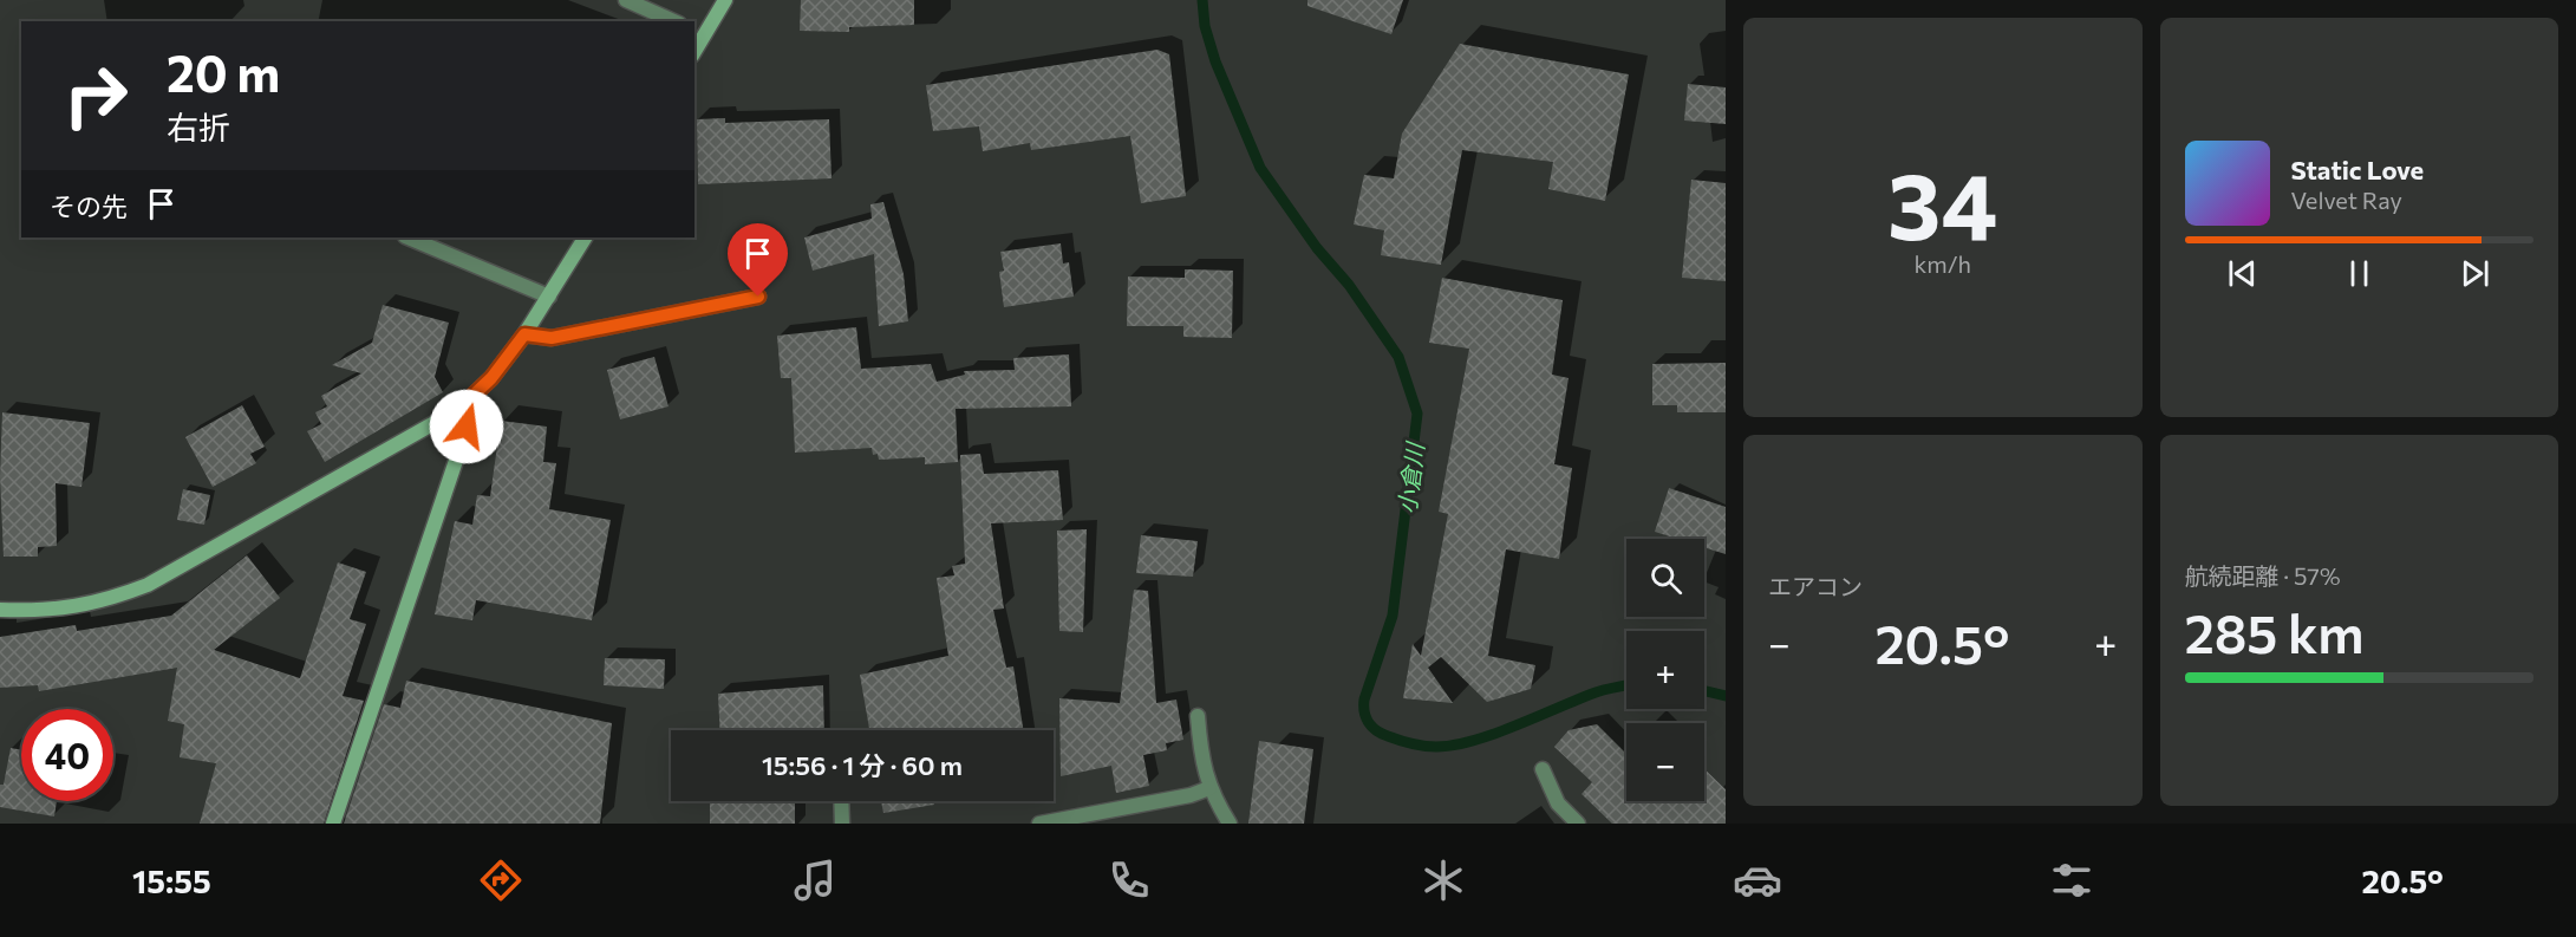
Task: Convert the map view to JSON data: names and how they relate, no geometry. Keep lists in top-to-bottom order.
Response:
{
  "water": ["小倉川"],
  "page": {
    "tile": [
      ["34", "km/h"],
      "エアコン",
      ["航続距離 · 57%", "285 km"]
    ],
    "turn": ["20 m", "右折"],
    "song": ["Static Love", "Velvet Ray"],
    "then": "その先",
    "map_buttons": ["+", "−"],
    "heat": ["−", "20.5°", "+"],
    "limit": "40",
    "trip": "15:56 · 1 分 · 60 m",
    "tabs": ["15:55", "20.5°"]
  }
}
